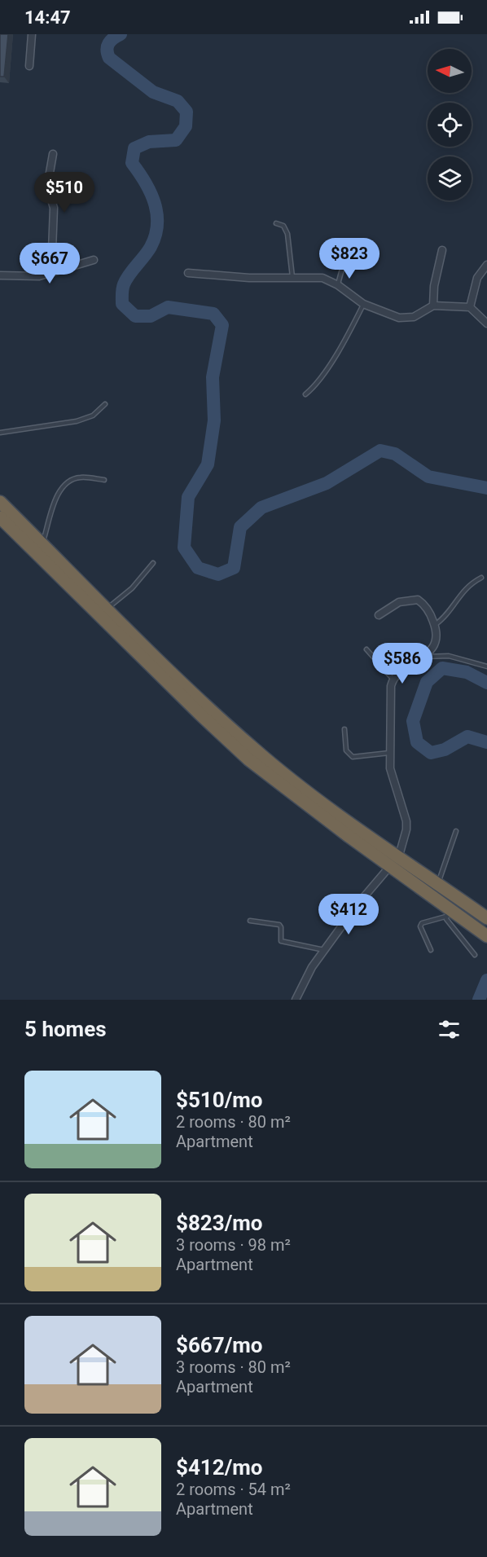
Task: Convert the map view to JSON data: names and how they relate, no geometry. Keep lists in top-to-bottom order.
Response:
{
  "north": "left",
  "page": {
    "status": "14:47",
    "price": [
      "$510",
      "$823",
      "$667",
      "$586",
      "$412"
    ],
    "heading": "5 homes",
    "list": [
      {
        "name": "$510/mo",
        "note": "2 rooms · 80 m² · Apartment"
      },
      {
        "name": "$823/mo",
        "note": "3 rooms · 98 m² · Apartment"
      },
      {
        "name": "$667/mo",
        "note": "3 rooms · 80 m² · Apartment"
      },
      {
        "name": "$412/mo",
        "note": "2 rooms · 54 m² · Apartment"
      }
    ]
  }
}
